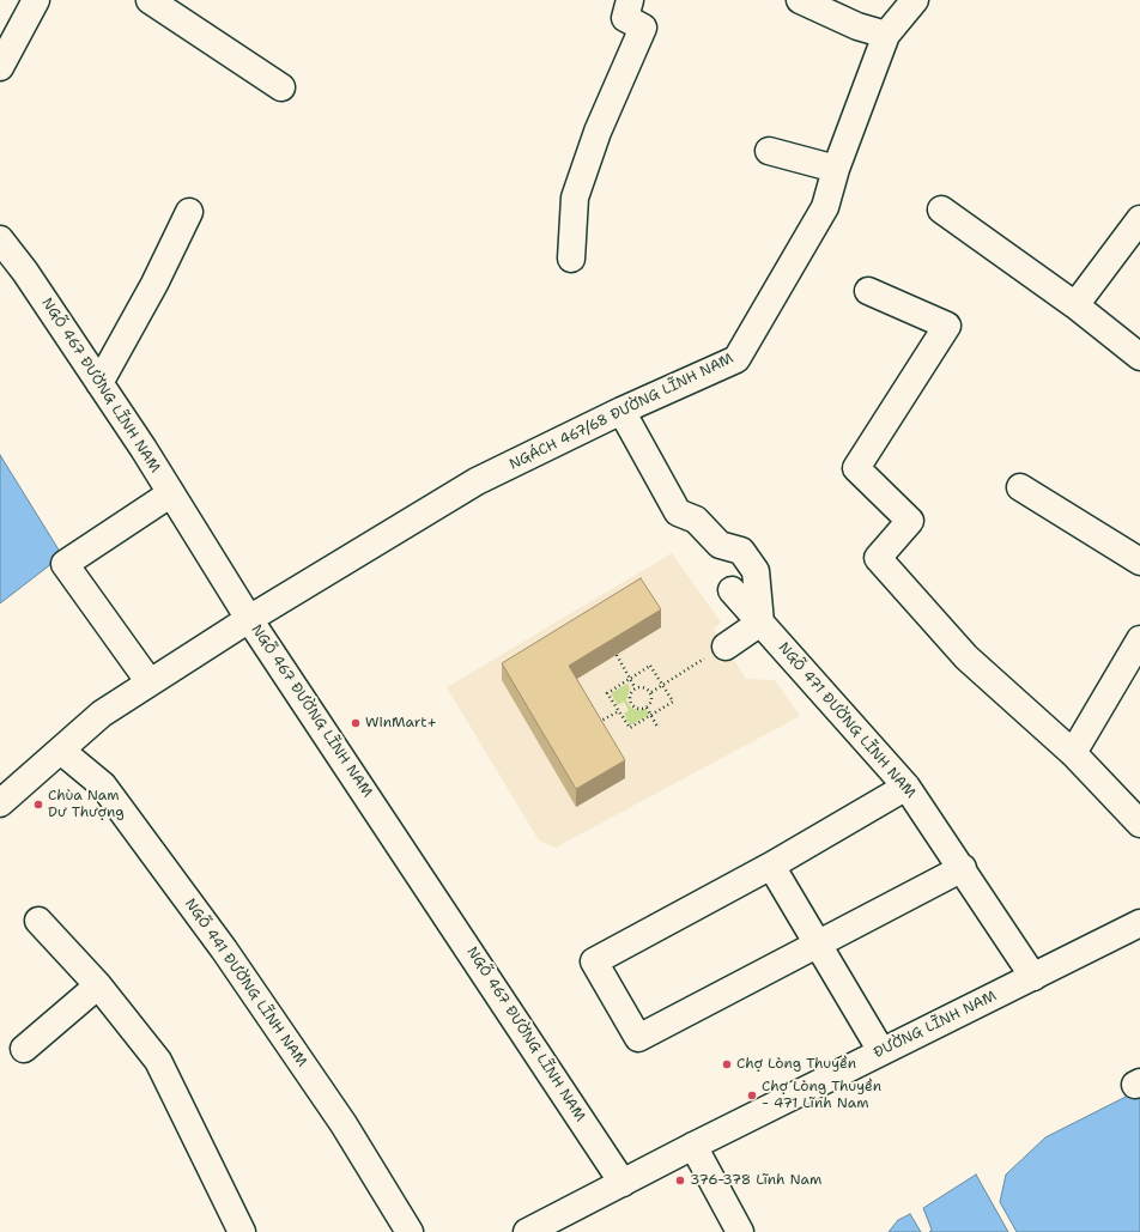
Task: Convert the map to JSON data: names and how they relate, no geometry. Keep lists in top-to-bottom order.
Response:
{
  "streets": {
    "street": [
      "NGÕ 467 ĐƯỜNG LĨNH NAM",
      "NGÁCH 467/68 ĐƯỜNG LĨNH NAM",
      "NGÕ 471 ĐƯỜNG LĨNH NAM",
      "NGÕ 441 ĐƯỜNG LĨNH NAM",
      "ĐƯỜNG LĨNH NAM"
    ]
  },
  "crossings": [
    ["NGÕ 467 ĐƯỜNG LĨNH NAM", "NGÁCH 467/68 ĐƯỜNG LĨNH NAM"],
    ["NGÕ 467 ĐƯỜNG LĨNH NAM", "ĐƯỜNG LĨNH NAM"],
    ["NGÁCH 467/68 ĐƯỜNG LĨNH NAM", "NGÕ 441 ĐƯỜNG LĨNH NAM"],
    ["NGÕ 471 ĐƯỜNG LĨNH NAM", "ĐƯỜNG LĨNH NAM"]
  ],
  "places": [
    "WinMart+",
    "Chùa Nam Dư Thượng",
    "Chợ Lòng Thuyền",
    "Chợ Lòng Thuyền - 471 Lĩnh Nam",
    "376-378 Lĩnh Nam"
  ]
}
